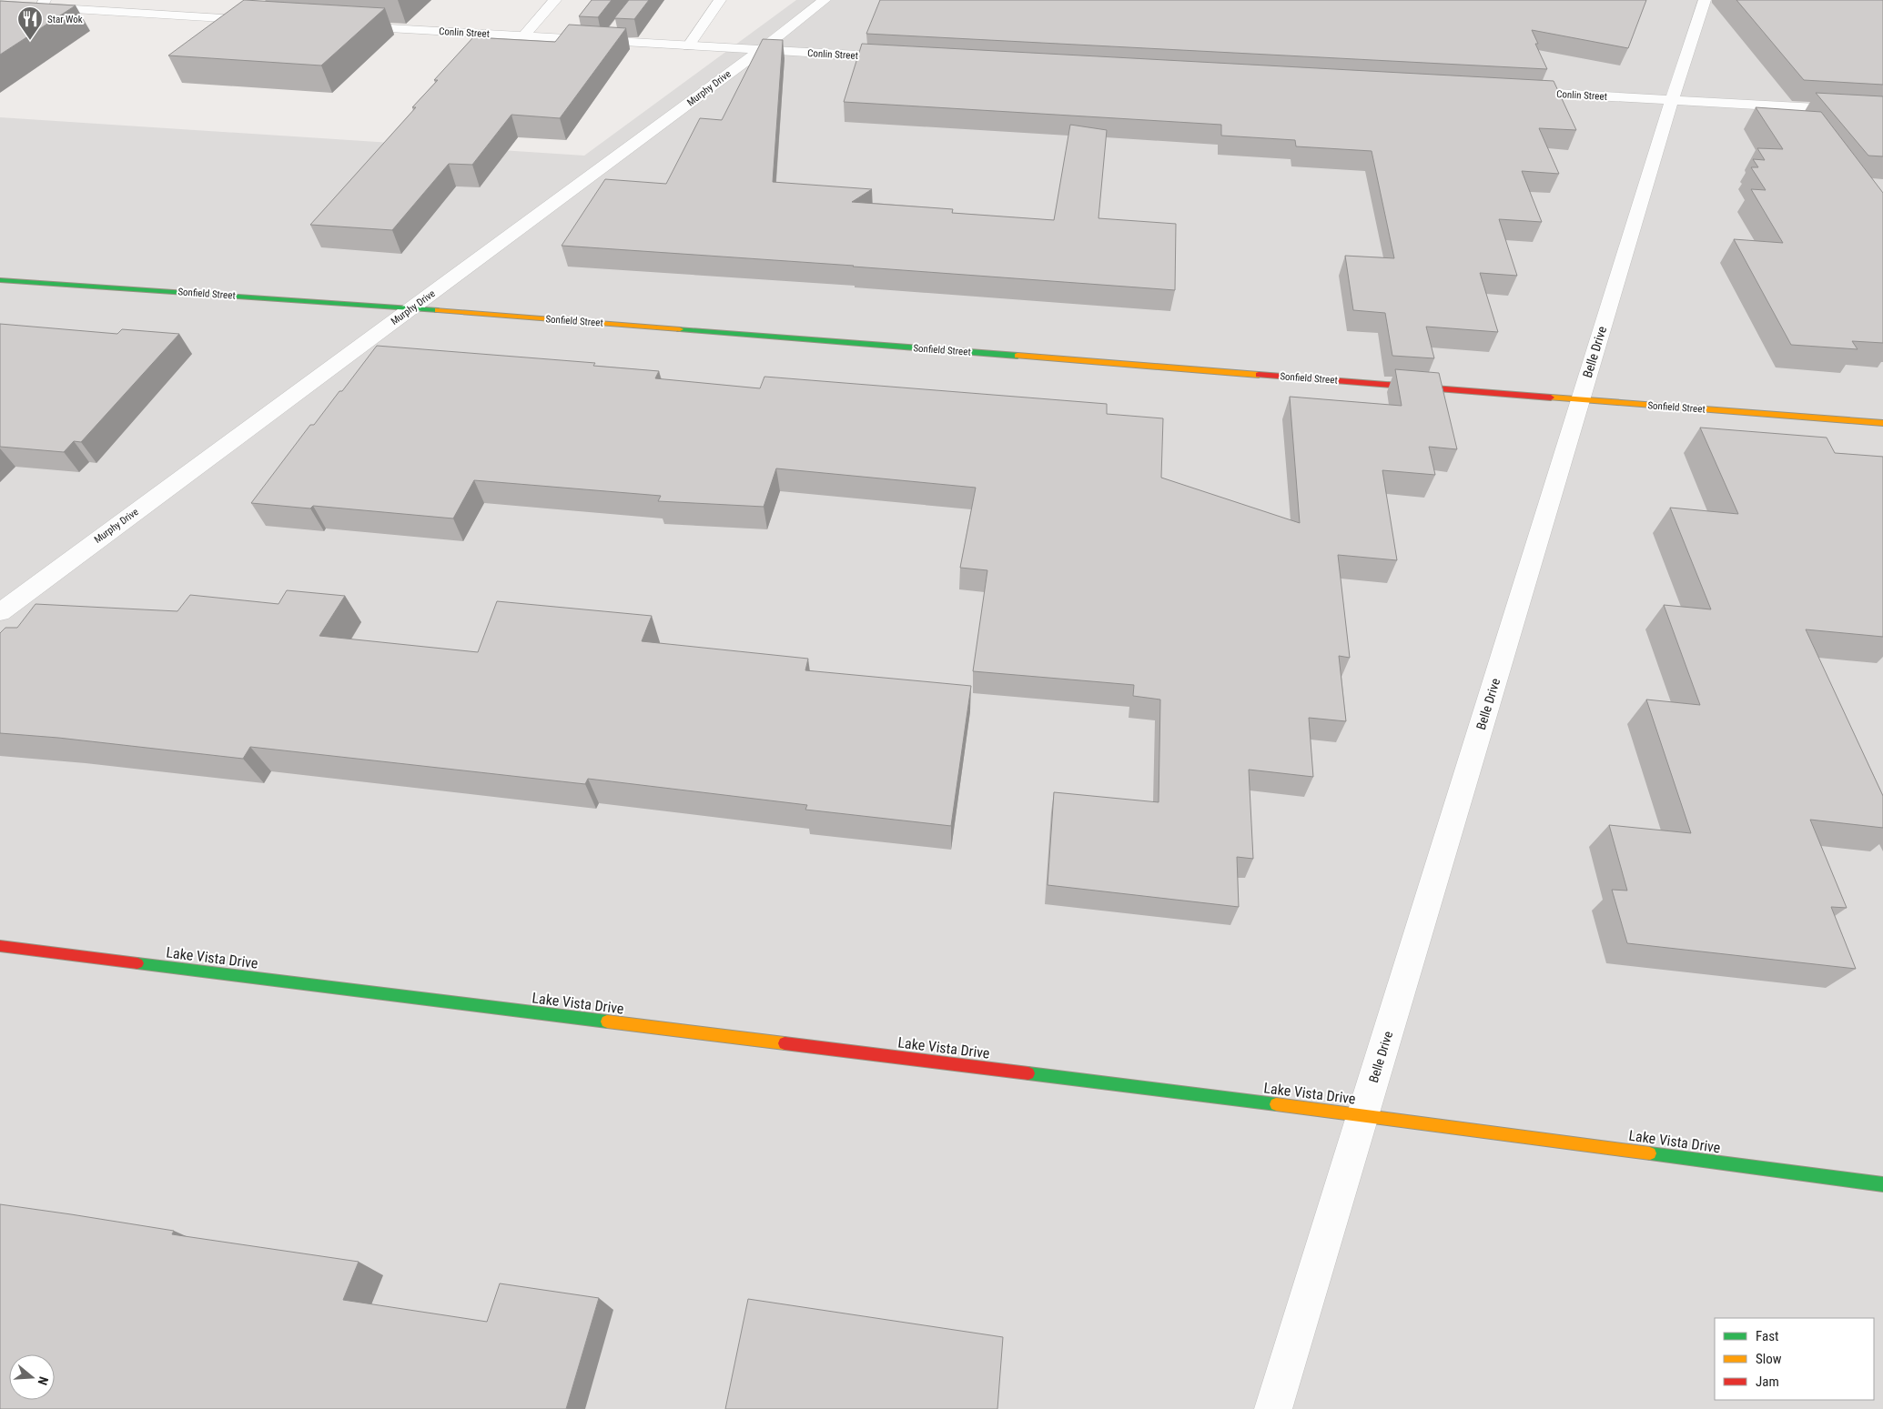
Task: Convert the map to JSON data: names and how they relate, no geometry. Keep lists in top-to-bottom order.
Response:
{
  "streets": {
    "street": [
      "Conlin Street",
      "Murphy Drive",
      "Sonfield Street",
      "Belle Drive",
      "Lake Vista Drive"
    ]
  },
  "crossings": [
    ["Conlin Street", "Murphy Drive"],
    ["Conlin Street", "Belle Drive"],
    ["Murphy Drive", "Sonfield Street"],
    ["Sonfield Street", "Belle Drive"],
    ["Belle Drive", "Lake Vista Drive"]
  ],
  "places": {
    "restaurant": ["Star Wok"]
  },
  "legend": ["Fast", "Slow", "Jam"],
  "north": "right"
}
